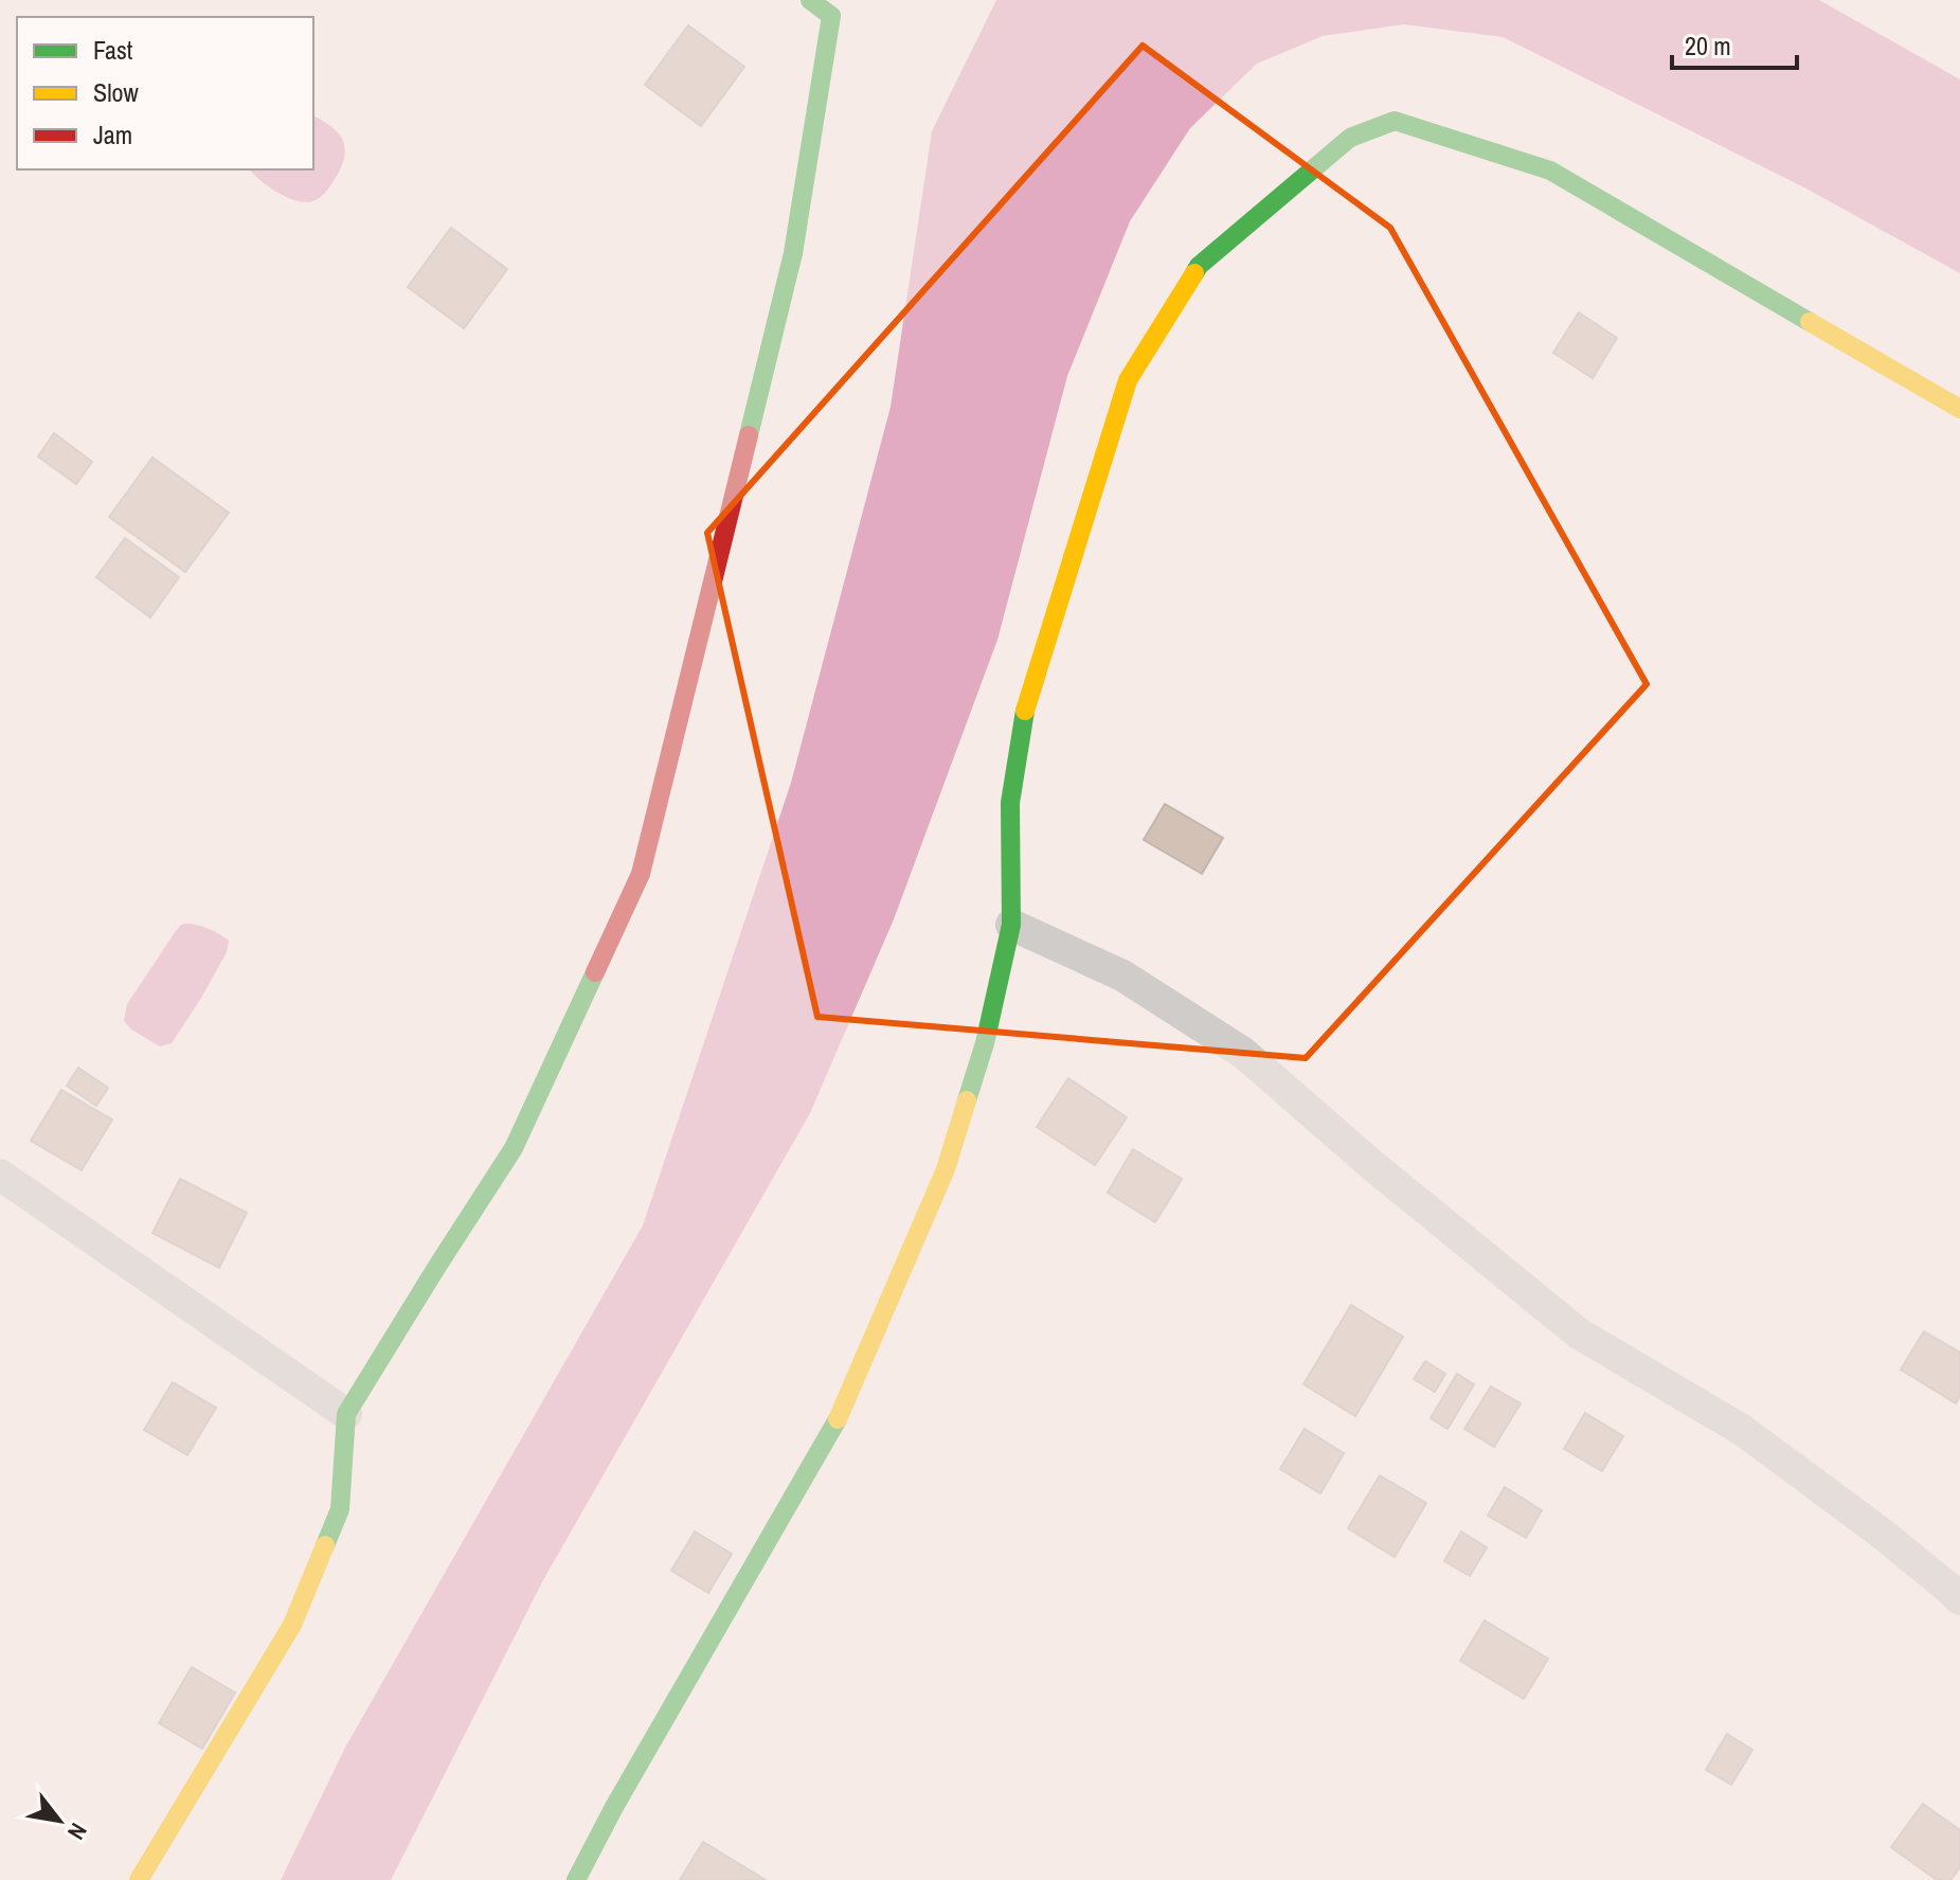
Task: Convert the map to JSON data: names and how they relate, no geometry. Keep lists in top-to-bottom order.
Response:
{
  "legend": ["Fast", "Slow", "Jam"],
  "scale_bar": "20 m",
  "north": "bottom right"
}
